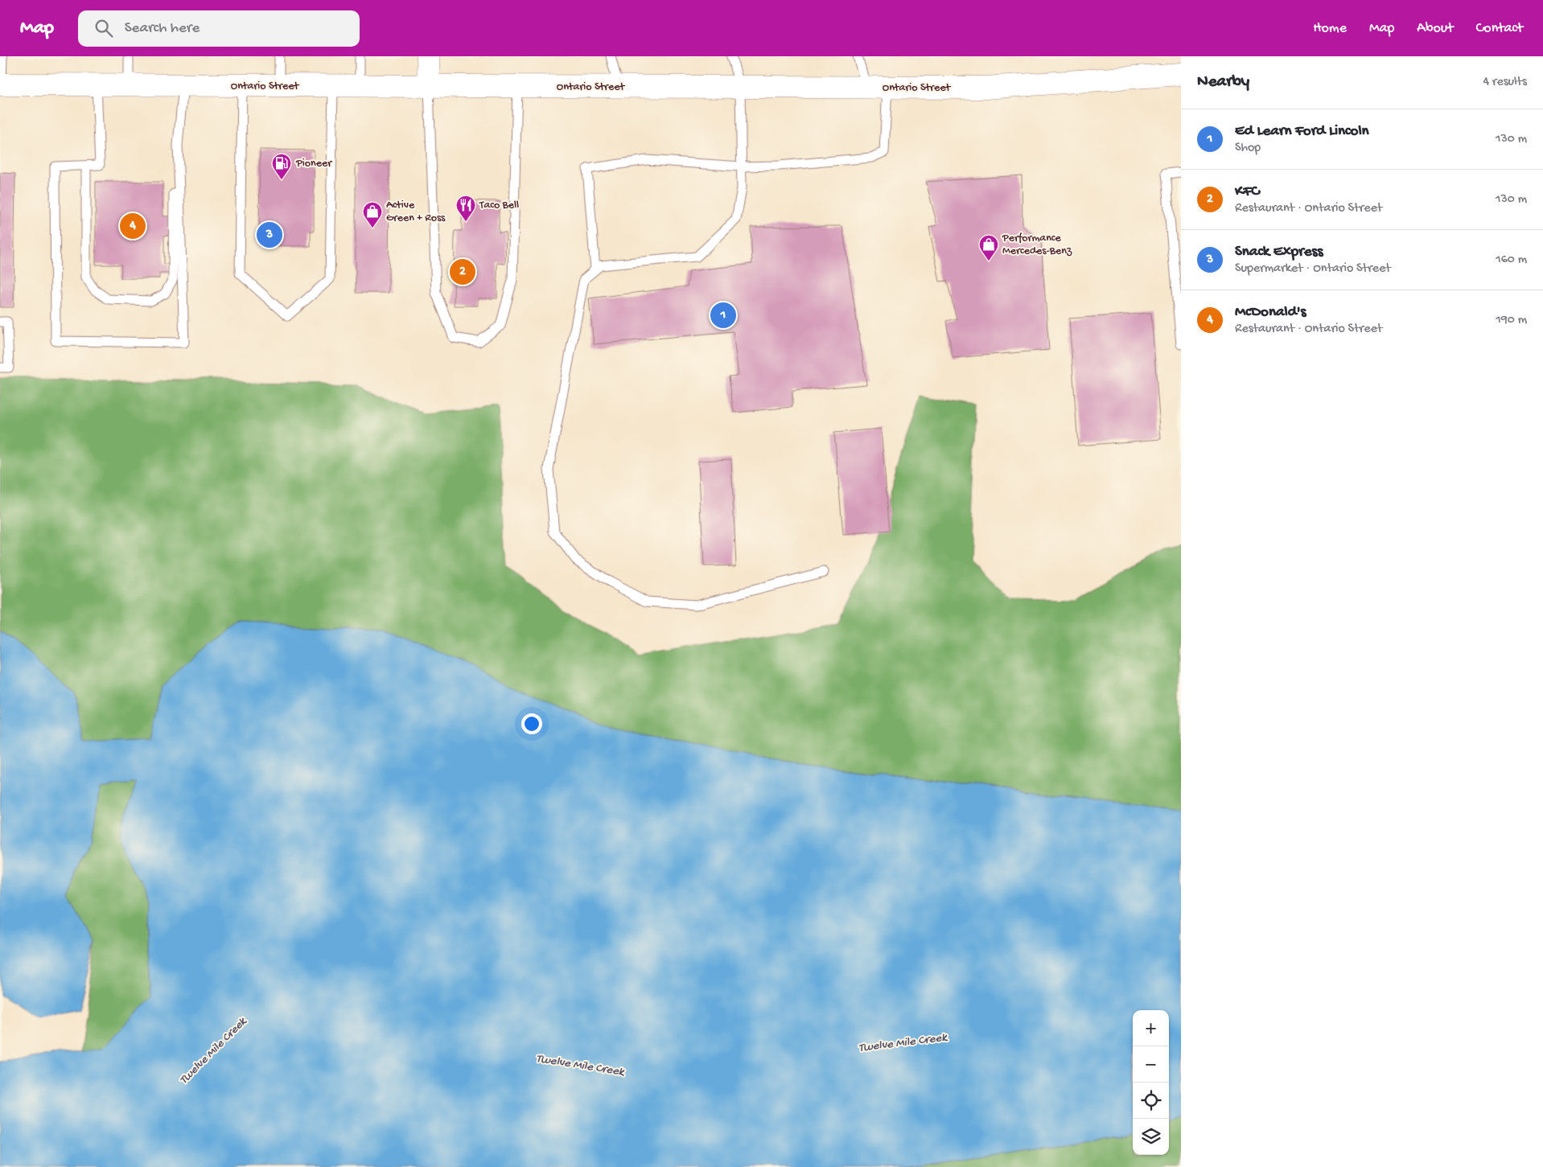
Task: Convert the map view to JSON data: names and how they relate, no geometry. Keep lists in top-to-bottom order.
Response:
{
  "streets": {
    "main road": ["Ontario Street"]
  },
  "water": ["Twelve Mile Creek"],
  "places": {
    "fuel station": ["Pioneer"],
    "restaurant": ["Taco Bell"],
    "shop": ["Active Green + Ross", "Performance Mercedes-Benz"]
  },
  "page": {
    "header": "Map",
    "search": "Search here",
    "nav": [
      "Home",
      "Map",
      "About",
      "Contact"
    ],
    "heading": ["Nearby", "4 results"],
    "list": [
      {
        "mark": "1",
        "name": "Ed Learn Ford Lincoln",
        "note": "Shop",
        "value": "130 m"
      },
      {
        "mark": "2",
        "name": "KFC",
        "note": "Restaurant · Ontario Street",
        "value": "130 m"
      },
      {
        "mark": "3",
        "name": "Snack Express",
        "note": "Supermarket · Ontario Street",
        "value": "160 m"
      },
      {
        "mark": "4",
        "name": "McDonald's",
        "note": "Restaurant · Ontario Street",
        "value": "190 m"
      }
    ],
    "pins": [
      "4",
      "3",
      "2",
      "1"
    ],
    "map_buttons": ["+", "−"]
  }
}
